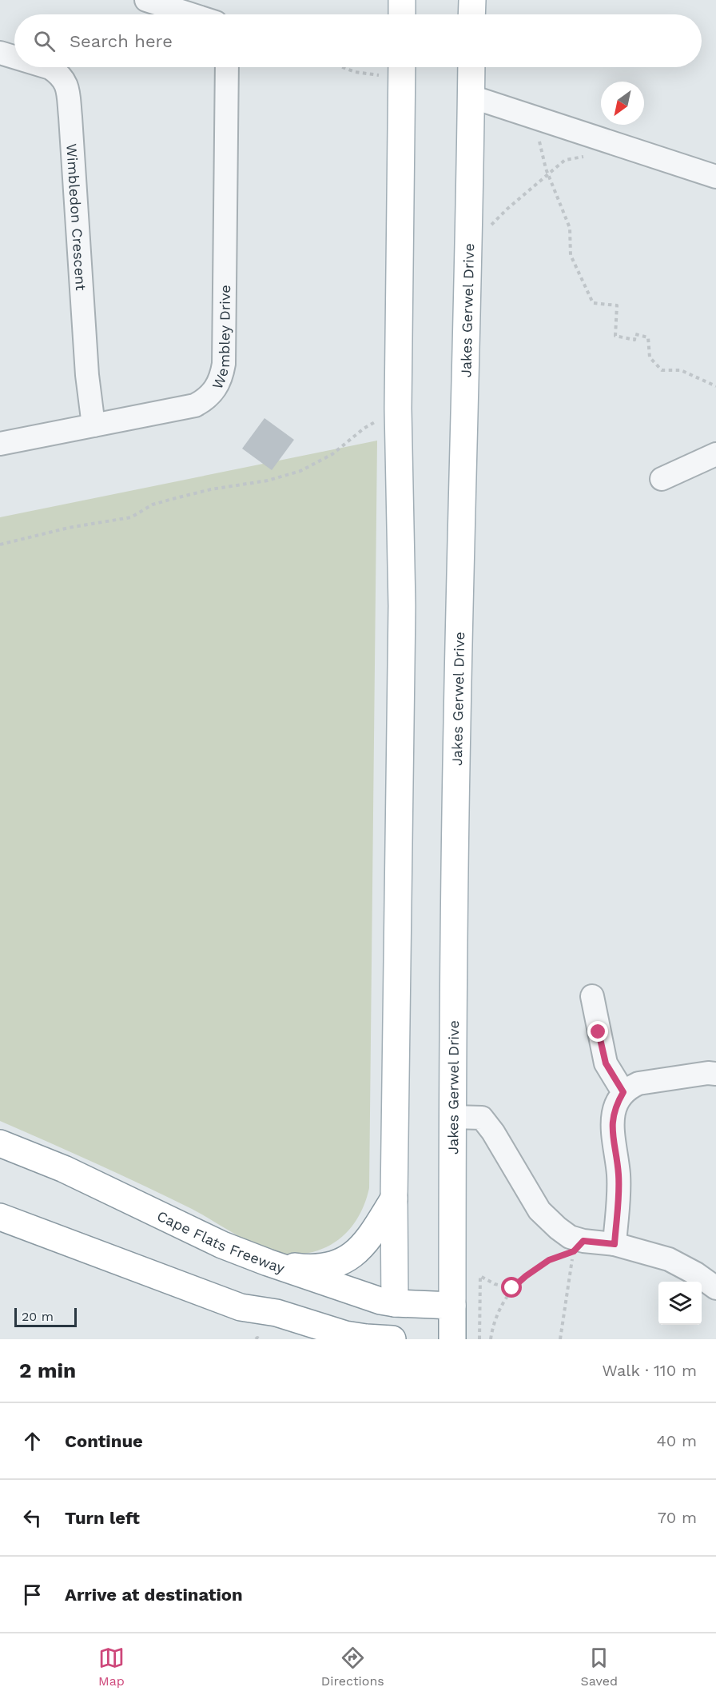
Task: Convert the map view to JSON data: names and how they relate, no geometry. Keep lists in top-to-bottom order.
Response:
{
  "streets": {
    "main road": ["Jakes Gerwel Drive", "Cape Flats Freeway"],
    "street": ["Wimbledon Crescent", "Wembley Drive"]
  },
  "crossings": [
    ["Wimbledon Crescent", "Wembley Drive"],
    ["Jakes Gerwel Drive", "Cape Flats Freeway"]
  ],
  "scale_bar": "20 m",
  "north": "bottom left",
  "page": {
    "search": "Search here",
    "scale": "20 m",
    "heading": ["2 min", "Walk · 110 m"],
    "list": [
      ["Continue", "40 m"],
      ["Turn left", "70 m"],
      "Arrive at destination"
    ],
    "nav": ["Map", "Directions", "Saved"]
  }
}
